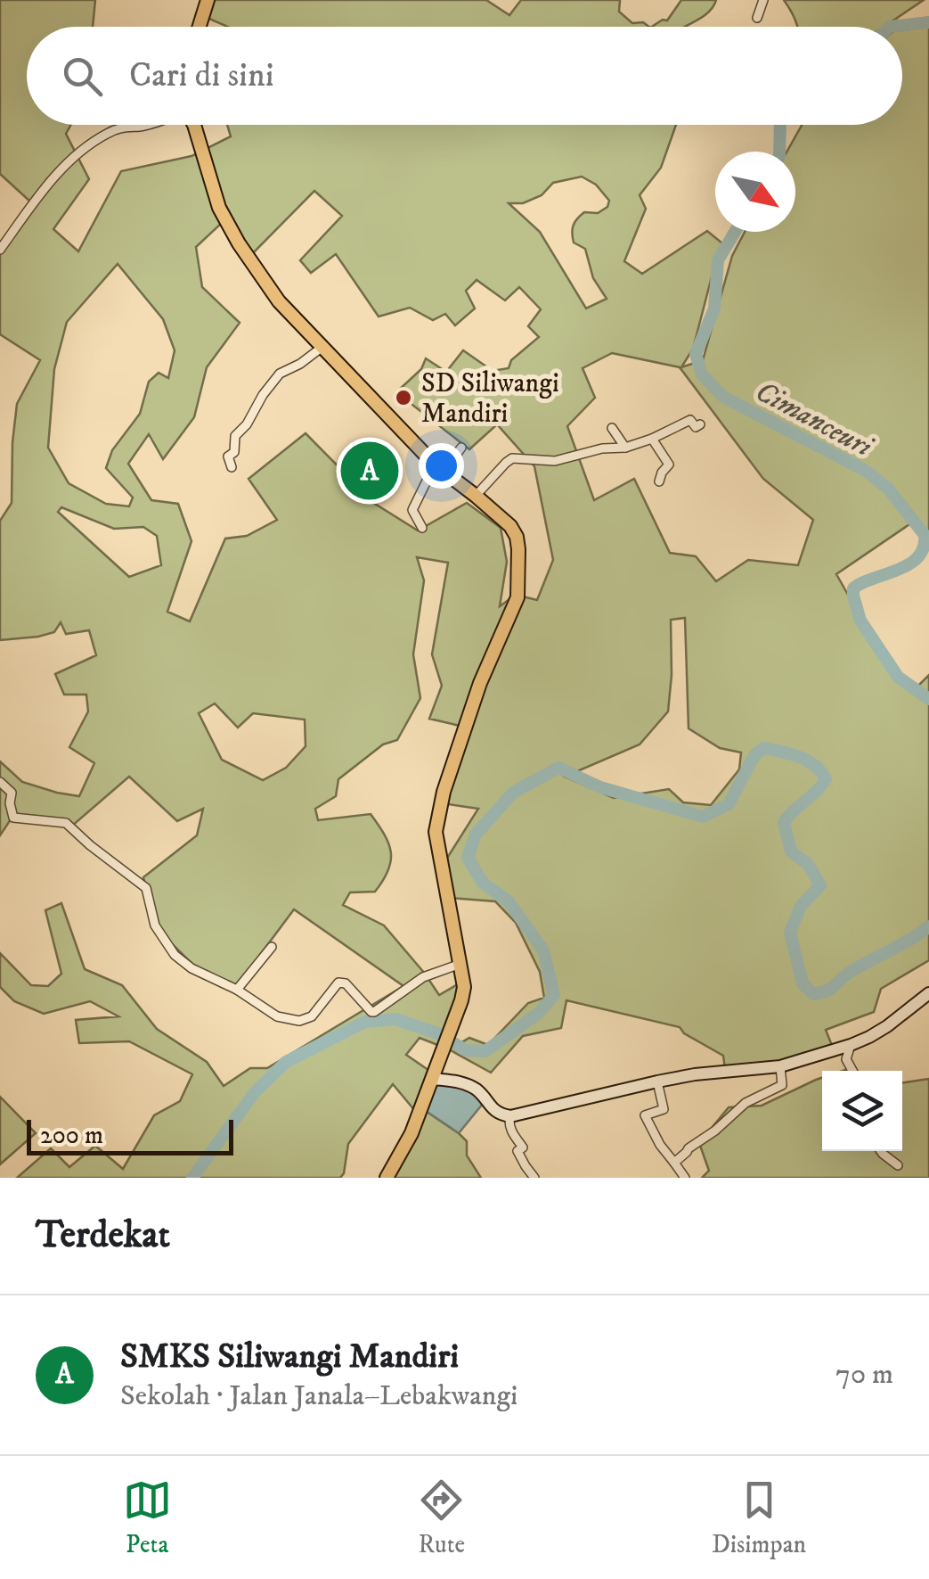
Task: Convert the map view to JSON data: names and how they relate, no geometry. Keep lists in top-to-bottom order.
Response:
{
  "water": ["Cimanceuri"],
  "places": ["SD Siliwangi Mandiri"],
  "scale_bar": "200 m",
  "north": "bottom right",
  "page": {
    "search": "Cari di sini",
    "pins": "A",
    "scale": "200 m",
    "heading": "Terdekat",
    "list": [
      {
        "mark": "A",
        "name": "SMKS Siliwangi Mandiri",
        "note": "Sekolah · Jalan Janala–Lebakwangi",
        "value": "70 m"
      }
    ],
    "nav": ["Peta", "Rute", "Disimpan"]
  }
}
